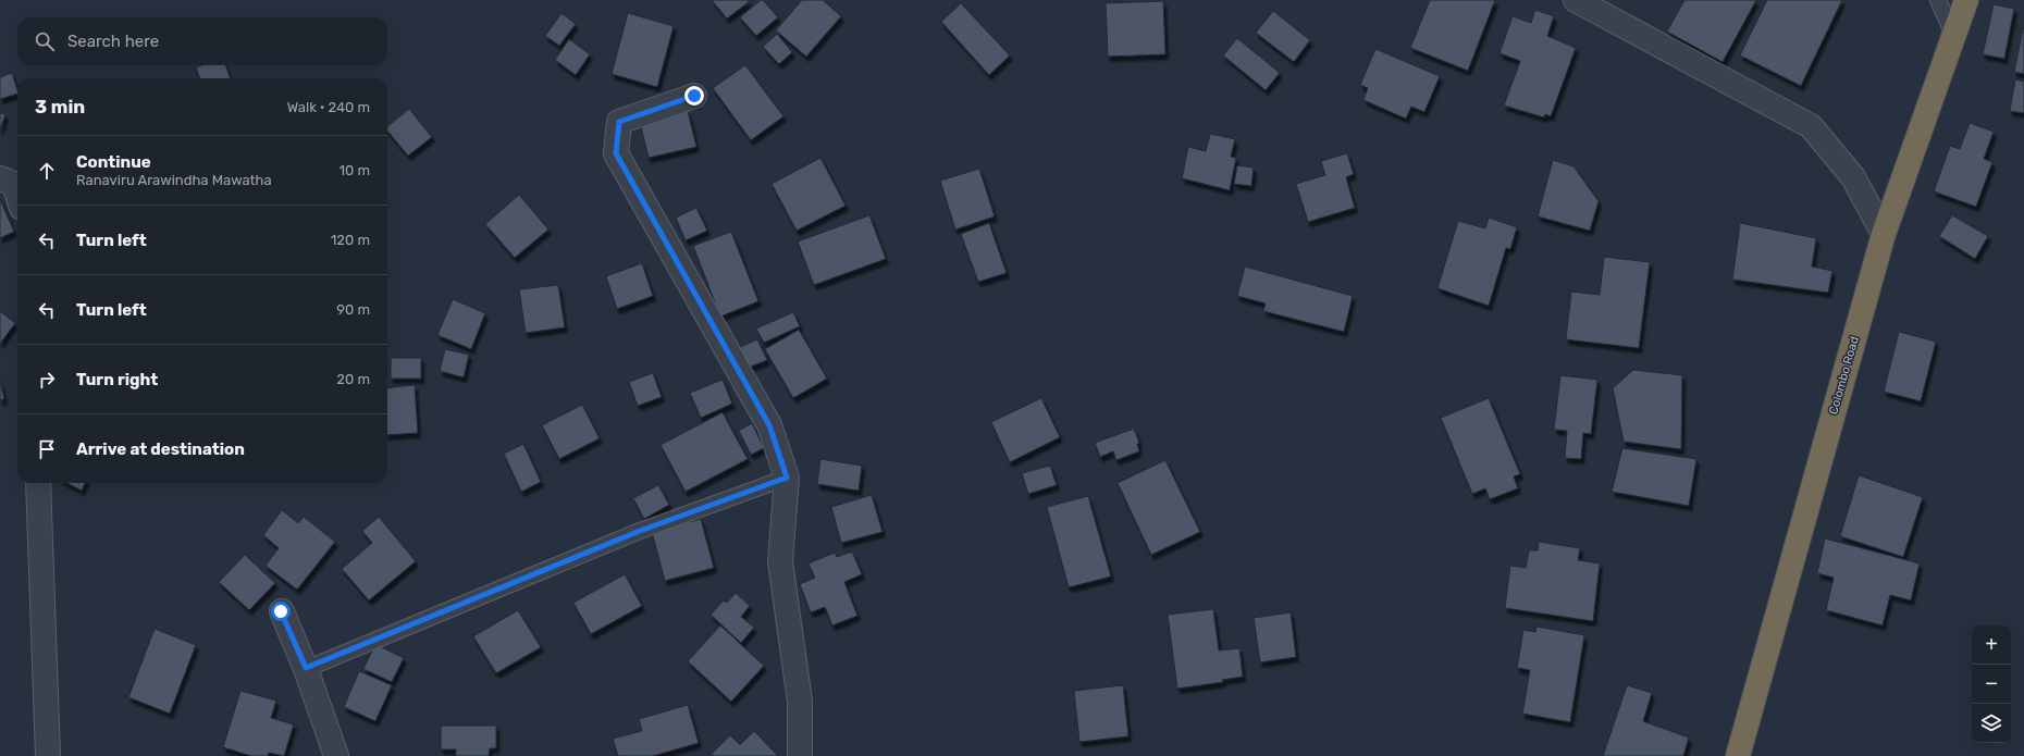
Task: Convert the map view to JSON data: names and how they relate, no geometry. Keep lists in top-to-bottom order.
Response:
{
  "streets": {
    "highway": ["Colombo Road"]
  },
  "page": {
    "search": "Search here",
    "heading": ["3 min", "Walk · 240 m"],
    "list": [
      ["Continue", "Ranaviru Arawindha Mawatha", "10 m"],
      ["Turn left", "120 m"],
      ["Turn left", "90 m"],
      ["Turn right", "20 m"],
      "Arrive at destination"
    ],
    "map_buttons": ["+", "−"]
  }
}
